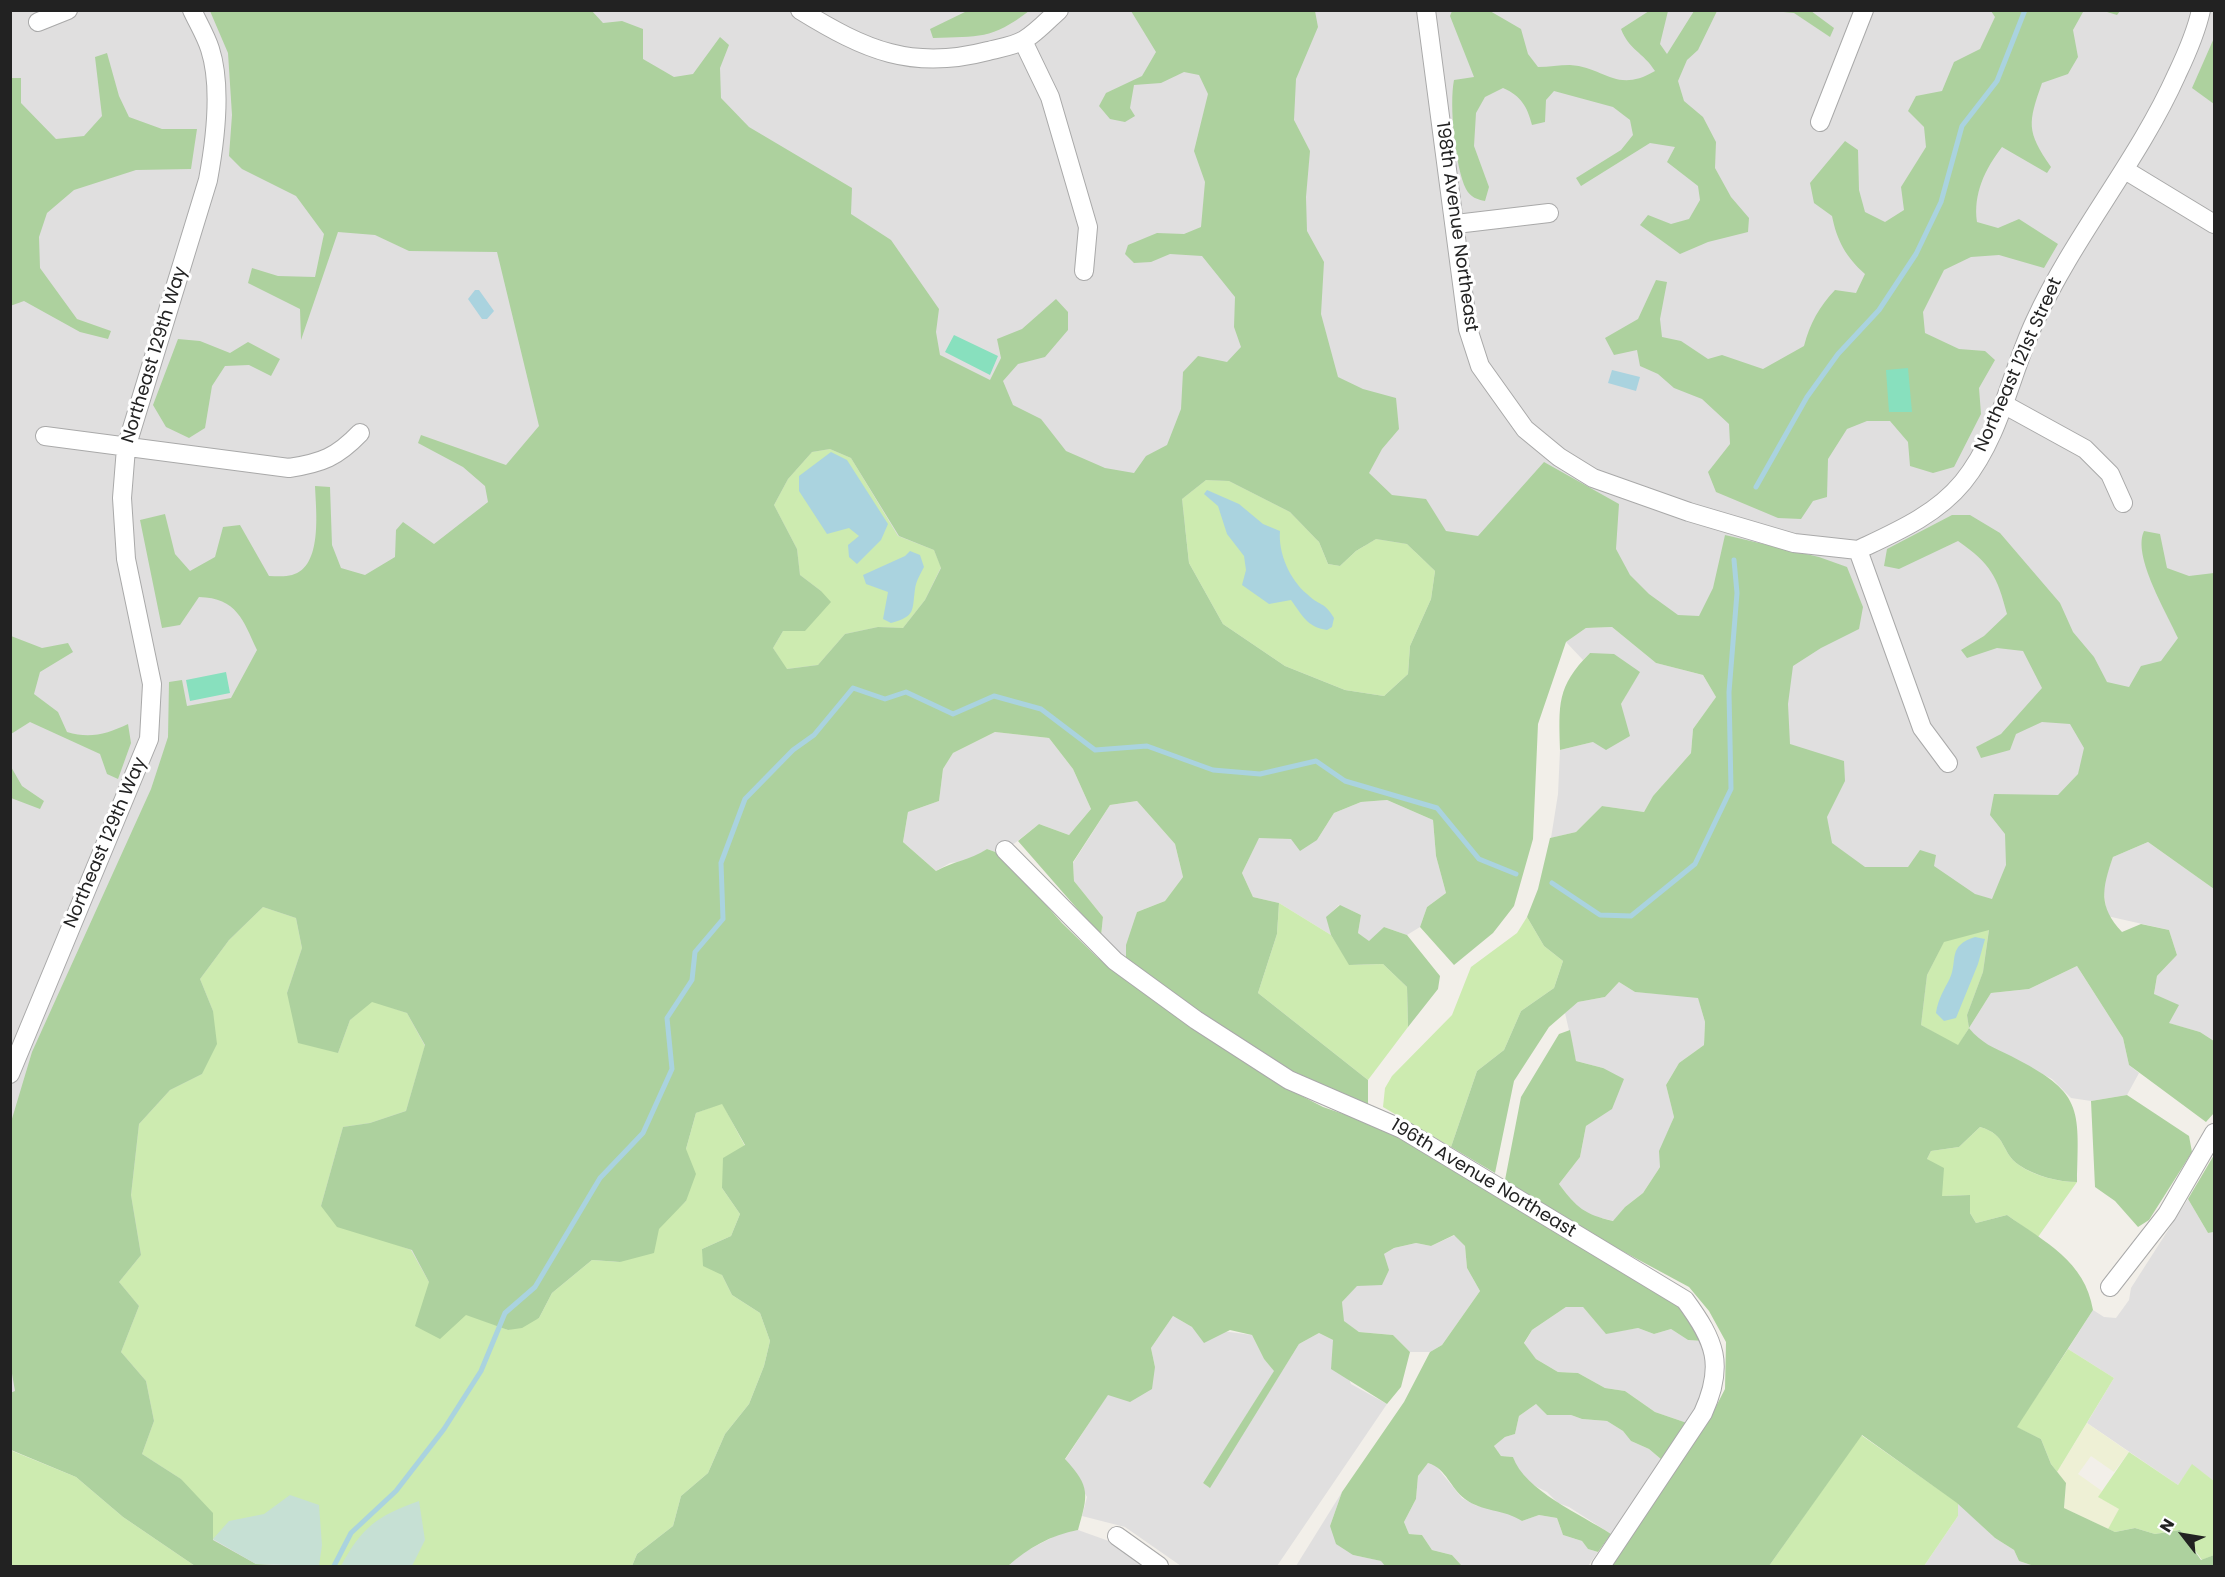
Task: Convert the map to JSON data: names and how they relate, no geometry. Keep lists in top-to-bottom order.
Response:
{
  "streets": {
    "street": [
      "198th Avenue Northeast",
      "Northeast 129th Way",
      "Northeast 121st Street",
      "196th Avenue Northeast"
    ]
  },
  "crossings": [
    ["198th Avenue Northeast", "Northeast 121st Street"]
  ],
  "north": "top left"
}
